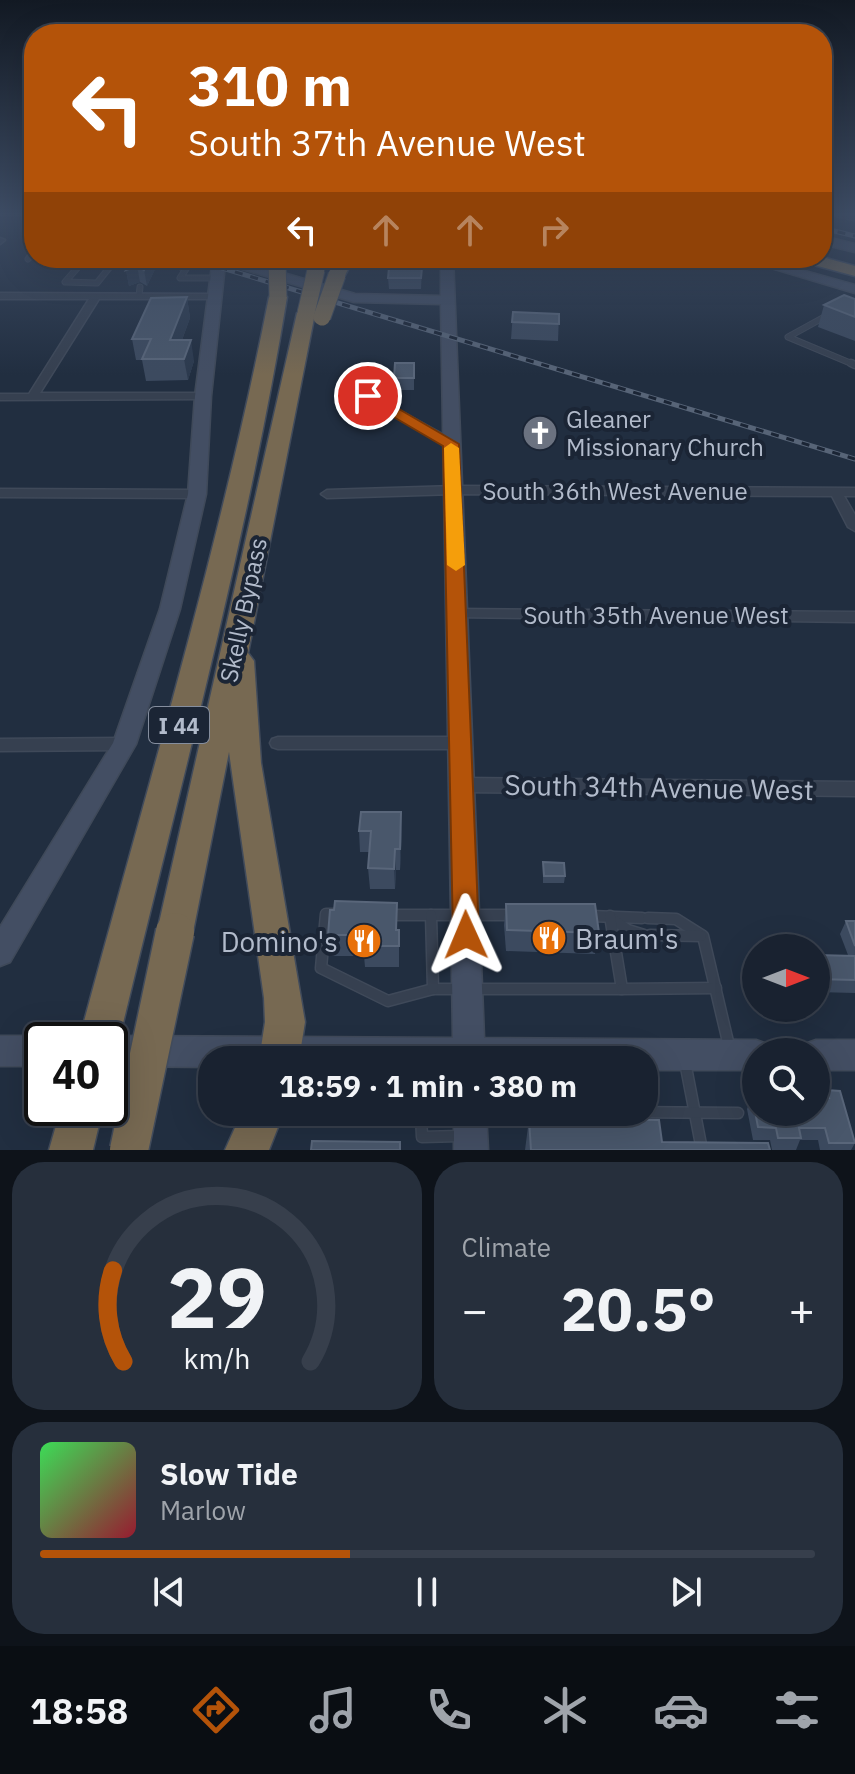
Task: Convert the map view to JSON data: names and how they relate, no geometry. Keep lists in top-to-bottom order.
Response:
{
  "streets": {
    "highway": ["Skelly Bypass", "I 44"],
    "street": ["South 36th West Avenue", "South 35th Avenue West", "South 34th Avenue West"]
  },
  "places": {
    "church": ["Gleaner Missionary Church"],
    "restaurant": ["Braum's", "Domino's"]
  },
  "north": "right",
  "page": {
    "turn": ["310 m", "South 37th Avenue West"],
    "limit": "40",
    "trip": "18:59 · 1 min · 380 m",
    "tile": "Climate",
    "heat": ["−", "20.5°", "+"],
    "song": ["Slow Tide", "Marlow"],
    "tabs": "18:58",
    "gauge": ["29", "km/h"]
  }
}
